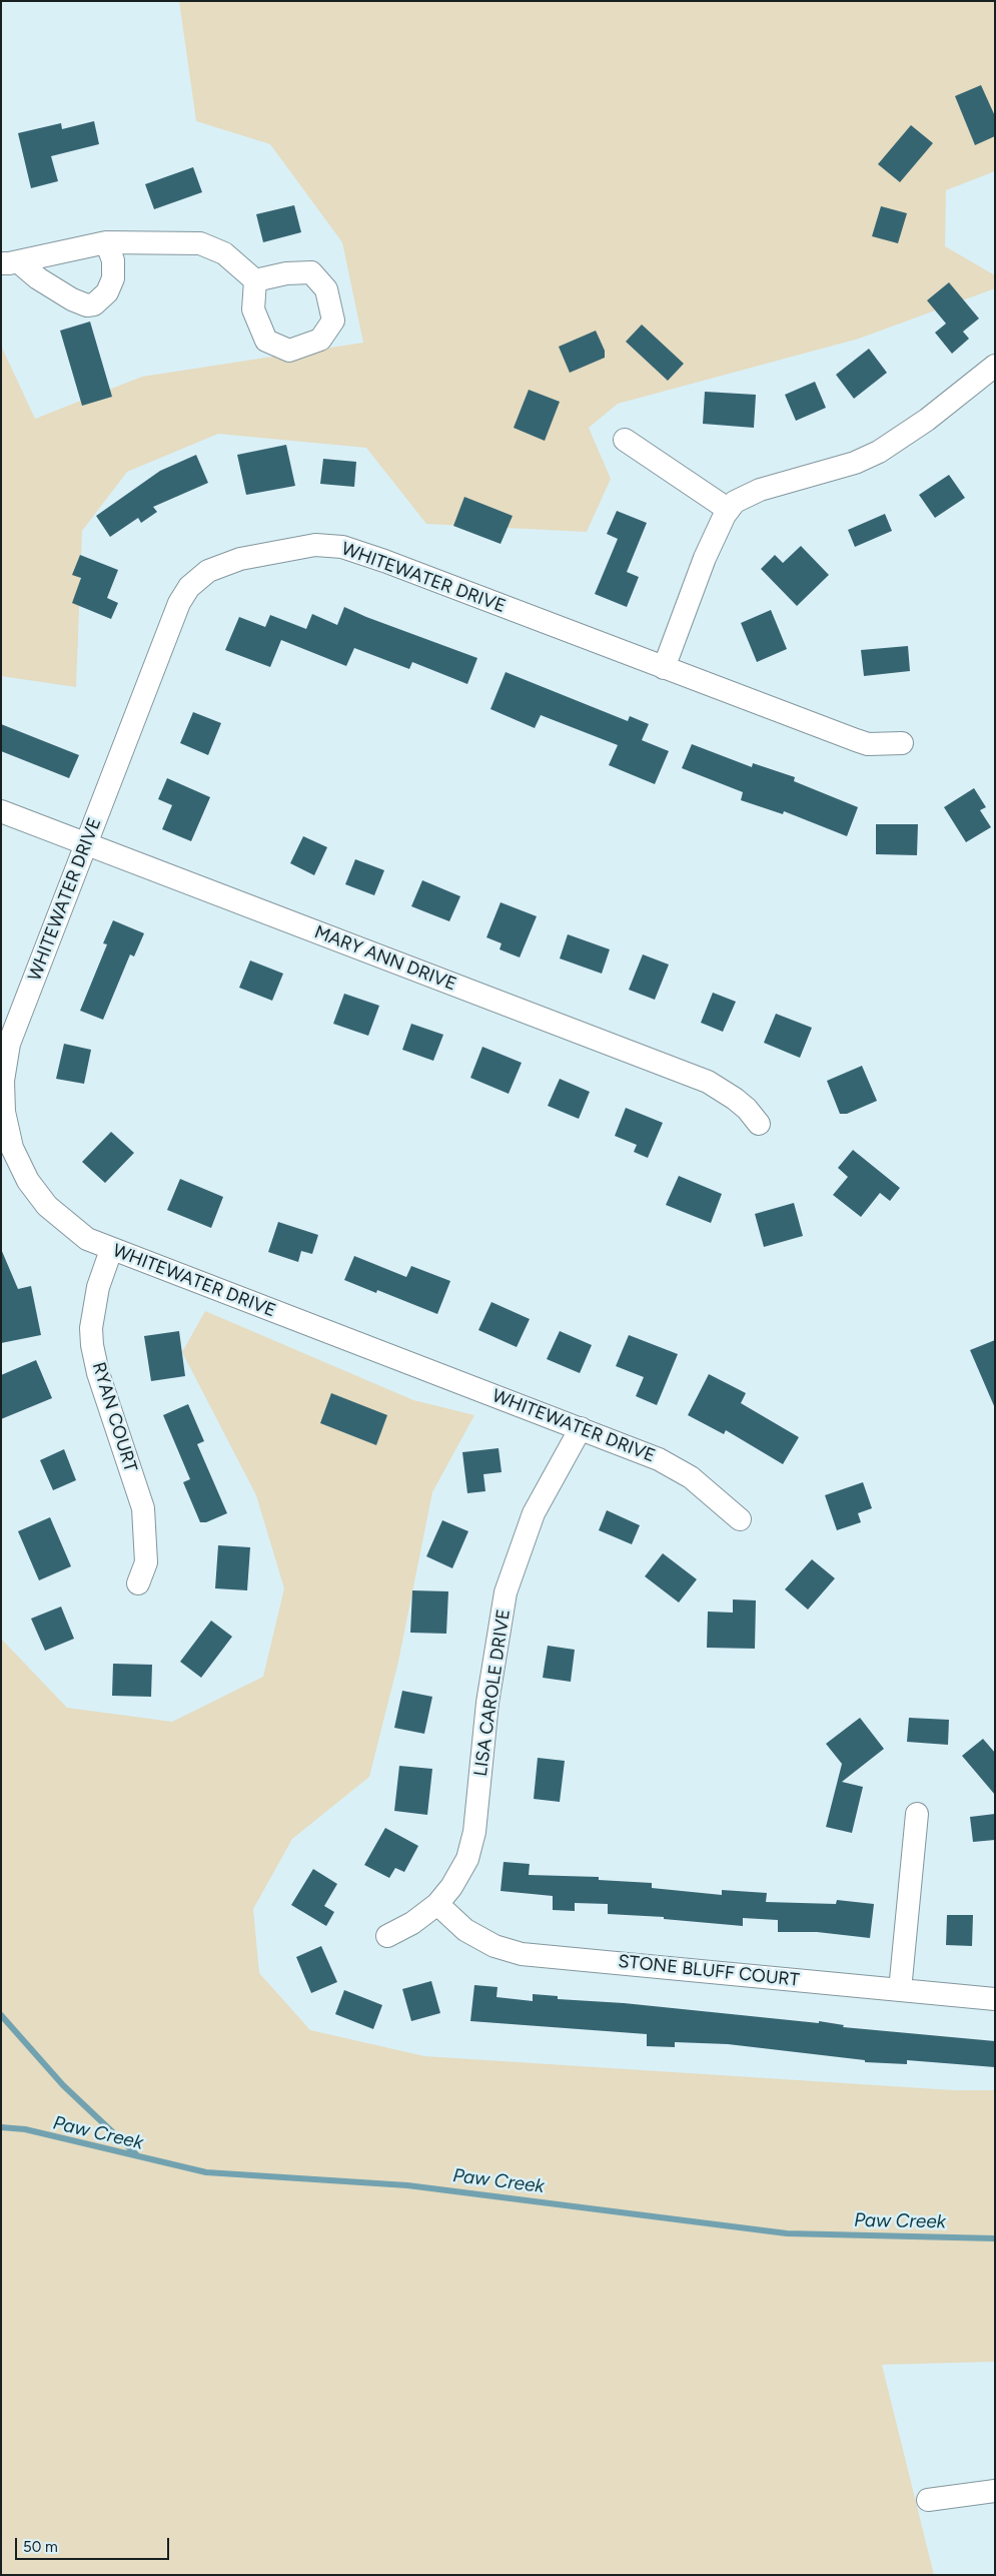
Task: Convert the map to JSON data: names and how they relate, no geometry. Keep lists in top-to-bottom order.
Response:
{
  "streets": {
    "street": [
      "WHITEWATER DRIVE",
      "MARY ANN DRIVE",
      "RYAN COURT",
      "LISA CAROLE DRIVE",
      "STONE BLUFF COURT"
    ]
  },
  "crossings": [
    ["WHITEWATER DRIVE", "MARY ANN DRIVE"],
    ["WHITEWATER DRIVE", "RYAN COURT"],
    ["WHITEWATER DRIVE", "LISA CAROLE DRIVE"],
    ["LISA CAROLE DRIVE", "STONE BLUFF COURT"]
  ],
  "water": ["Paw Creek"],
  "scale_bar": "50 m"
}
